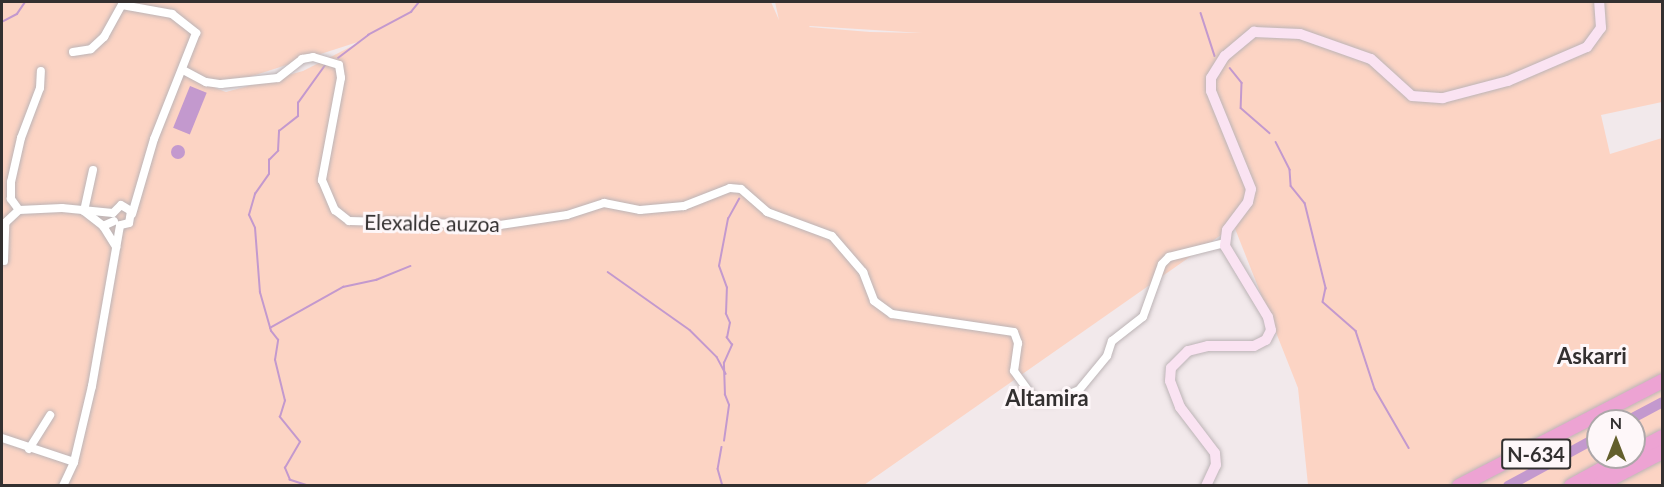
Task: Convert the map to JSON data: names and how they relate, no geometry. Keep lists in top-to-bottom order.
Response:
{
  "streets": {
    "highway": ["N-634"],
    "street": ["Elexalde auzoa"]
  },
  "districts": ["Askarri", "Altamira"],
  "north": "top"
}
